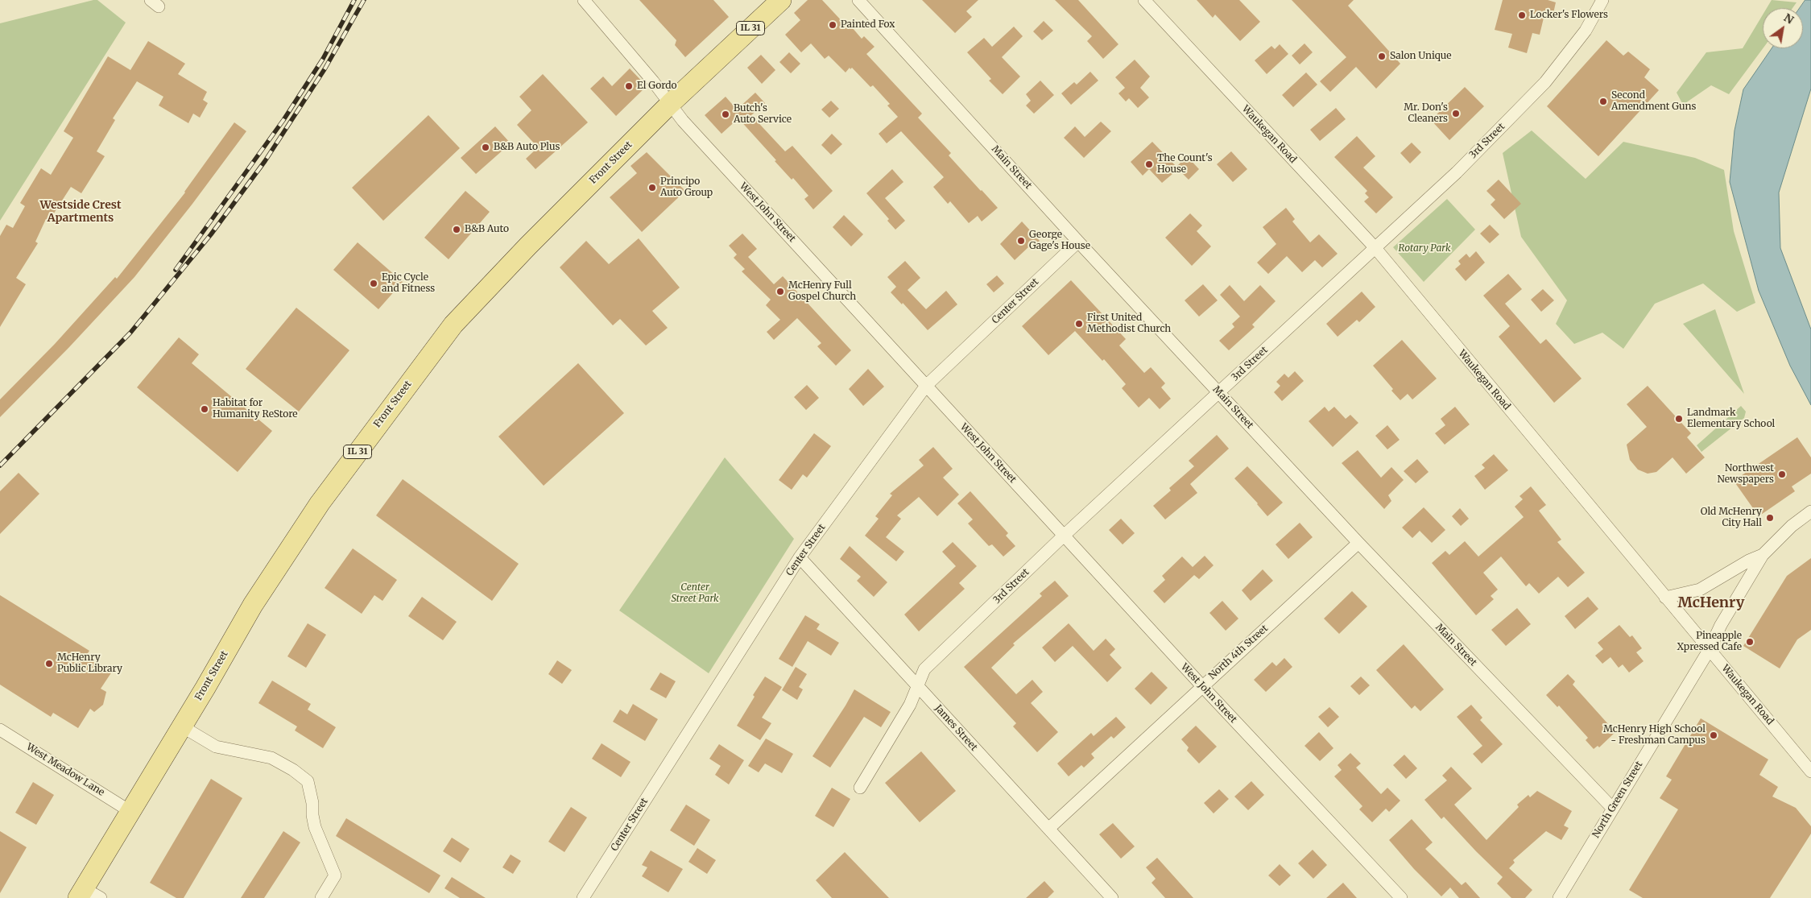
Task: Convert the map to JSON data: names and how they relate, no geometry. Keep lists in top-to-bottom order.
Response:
{
  "streets": {
    "main road": ["IL 31", "Front Street"],
    "street": [
      "Waukegan Road",
      "3rd Street",
      "Main Street",
      "West John Street",
      "Center Street",
      "North 4th Street",
      "James Street",
      "West Meadow Lane",
      "North Green Street"
    ]
  },
  "crossings": [
    ["Waukegan Road", "3rd Street"],
    ["Waukegan Road", "North Green Street"],
    ["3rd Street", "Main Street"],
    ["3rd Street", "West John Street"],
    ["3rd Street", "James Street"],
    ["Front Street", "West John Street"],
    ["Front Street", "West Meadow Lane"],
    ["Main Street", "Center Street"],
    ["Main Street", "North 4th Street"],
    ["Main Street", "North Green Street"],
    ["West John Street", "Center Street"],
    ["West John Street", "North 4th Street"],
    ["Center Street", "James Street"],
    ["North 4th Street", "James Street"]
  ],
  "districts": ["Westside Crest Apartments", "McHenry"],
  "parks": ["Rotary Park", "Center Street Park"],
  "places": [
    "Locker's Flowers",
    "Painted Fox",
    "Salon Unique",
    "El Gordo",
    "Second Amendment Guns",
    "Mr. Don's Cleaners",
    "Butch's Auto Service",
    "B&B Auto Plus",
    "The Count's House",
    "Principo Auto Group",
    "B&B Auto",
    "George Gage's House",
    "Epic Cycle and Fitness",
    "McHenry Full Gospel Church",
    "First United Methodist Church",
    "Habitat for Humanity ReStore",
    "Landmark Elementary School",
    "Northwest Newspapers",
    "Old McHenry City Hall",
    "Pineapple Xpressed Cafe",
    "McHenry Public Library",
    "McHenry High School - Freshman Campus"
  ],
  "north": "top right"
}
